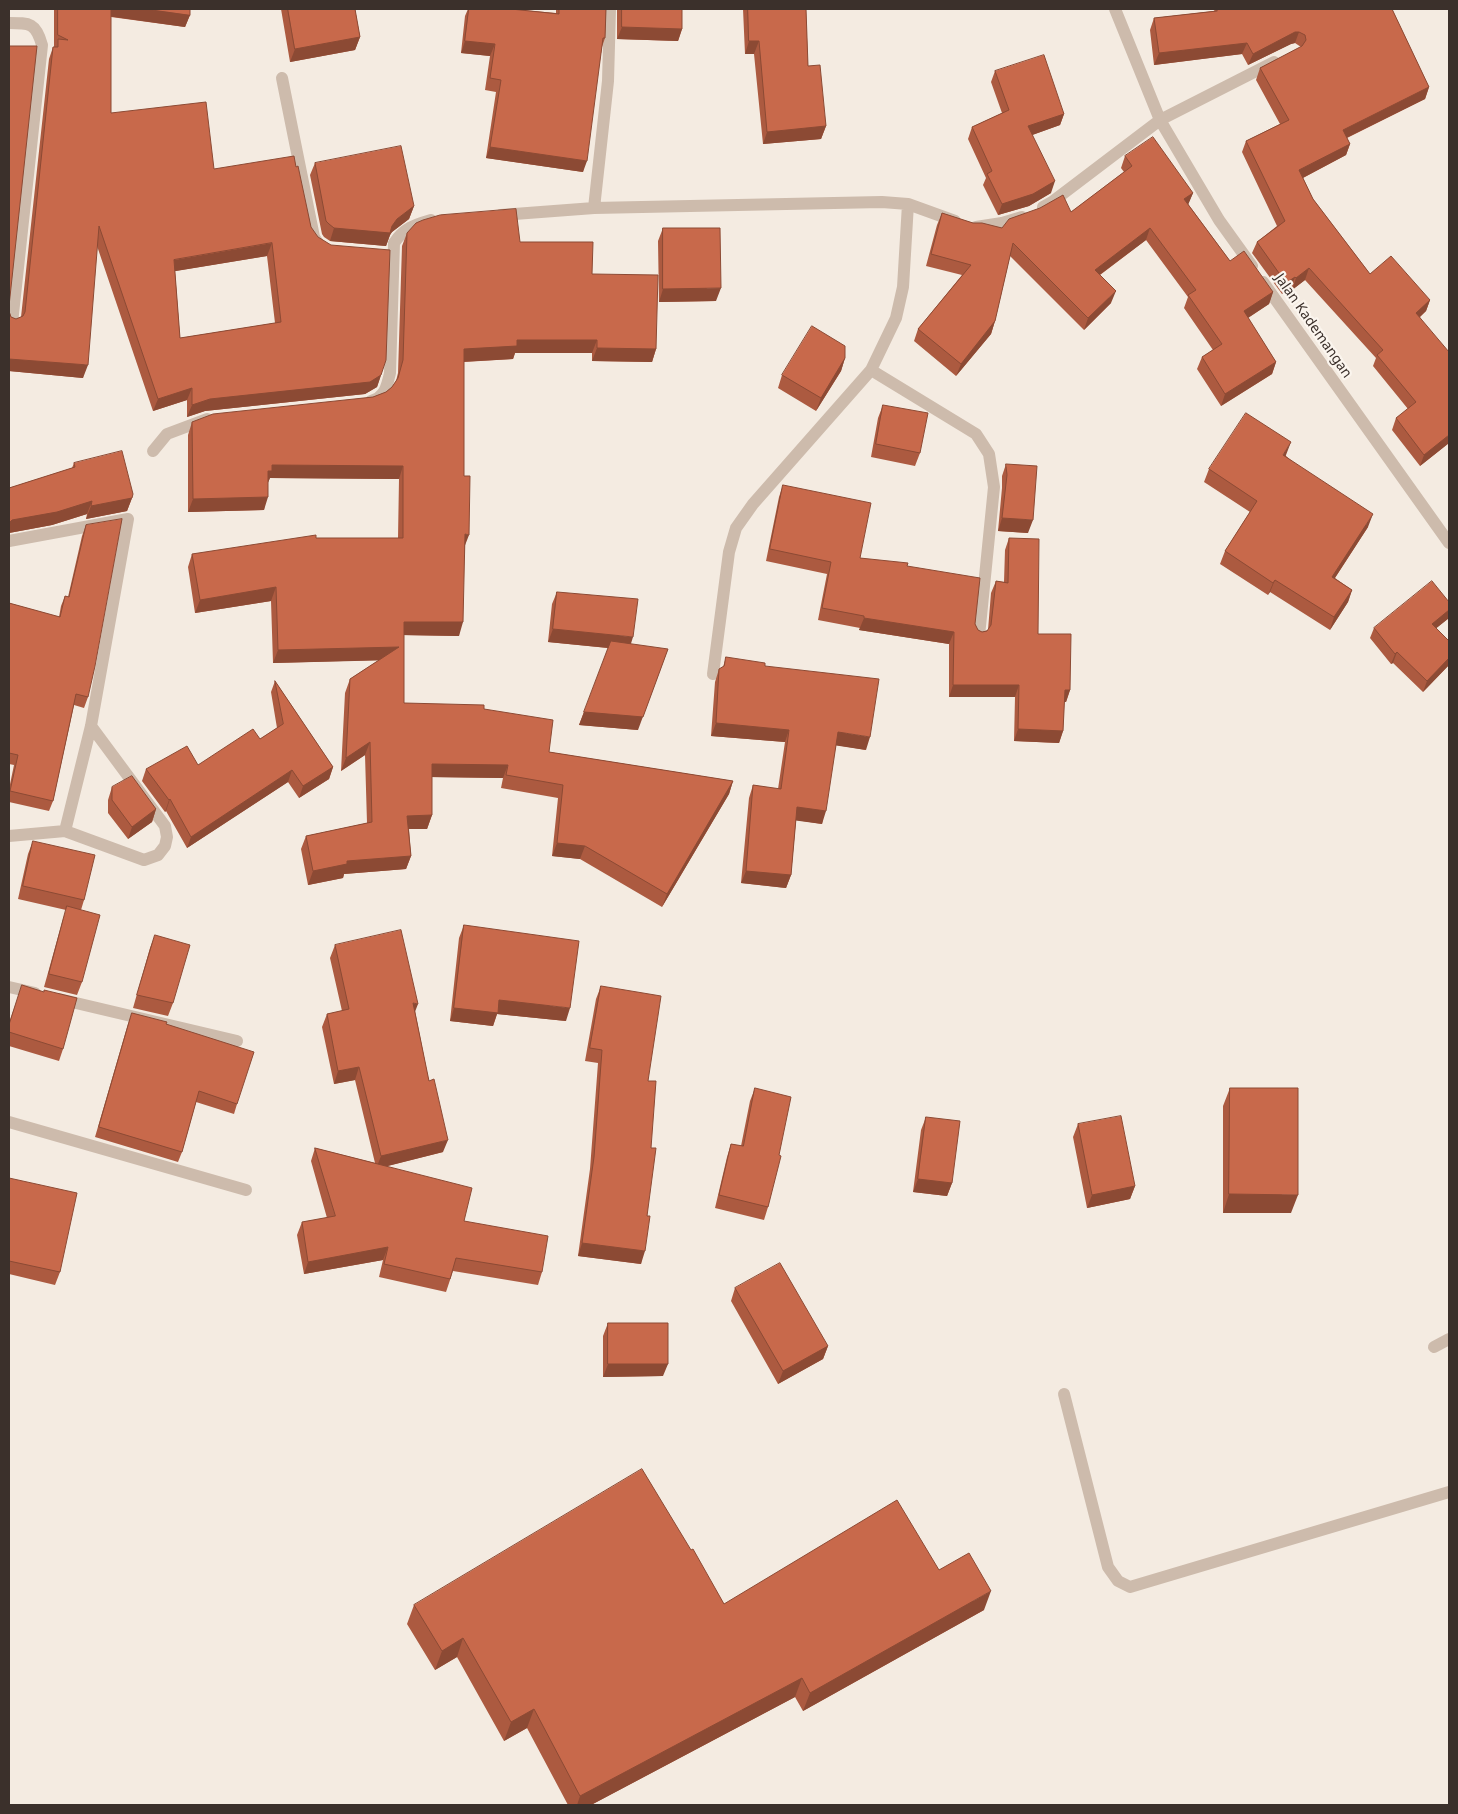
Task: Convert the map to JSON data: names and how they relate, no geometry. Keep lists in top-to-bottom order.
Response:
{
  "streets": {
    "street": ["Jalan Kademangan"]
  }
}
